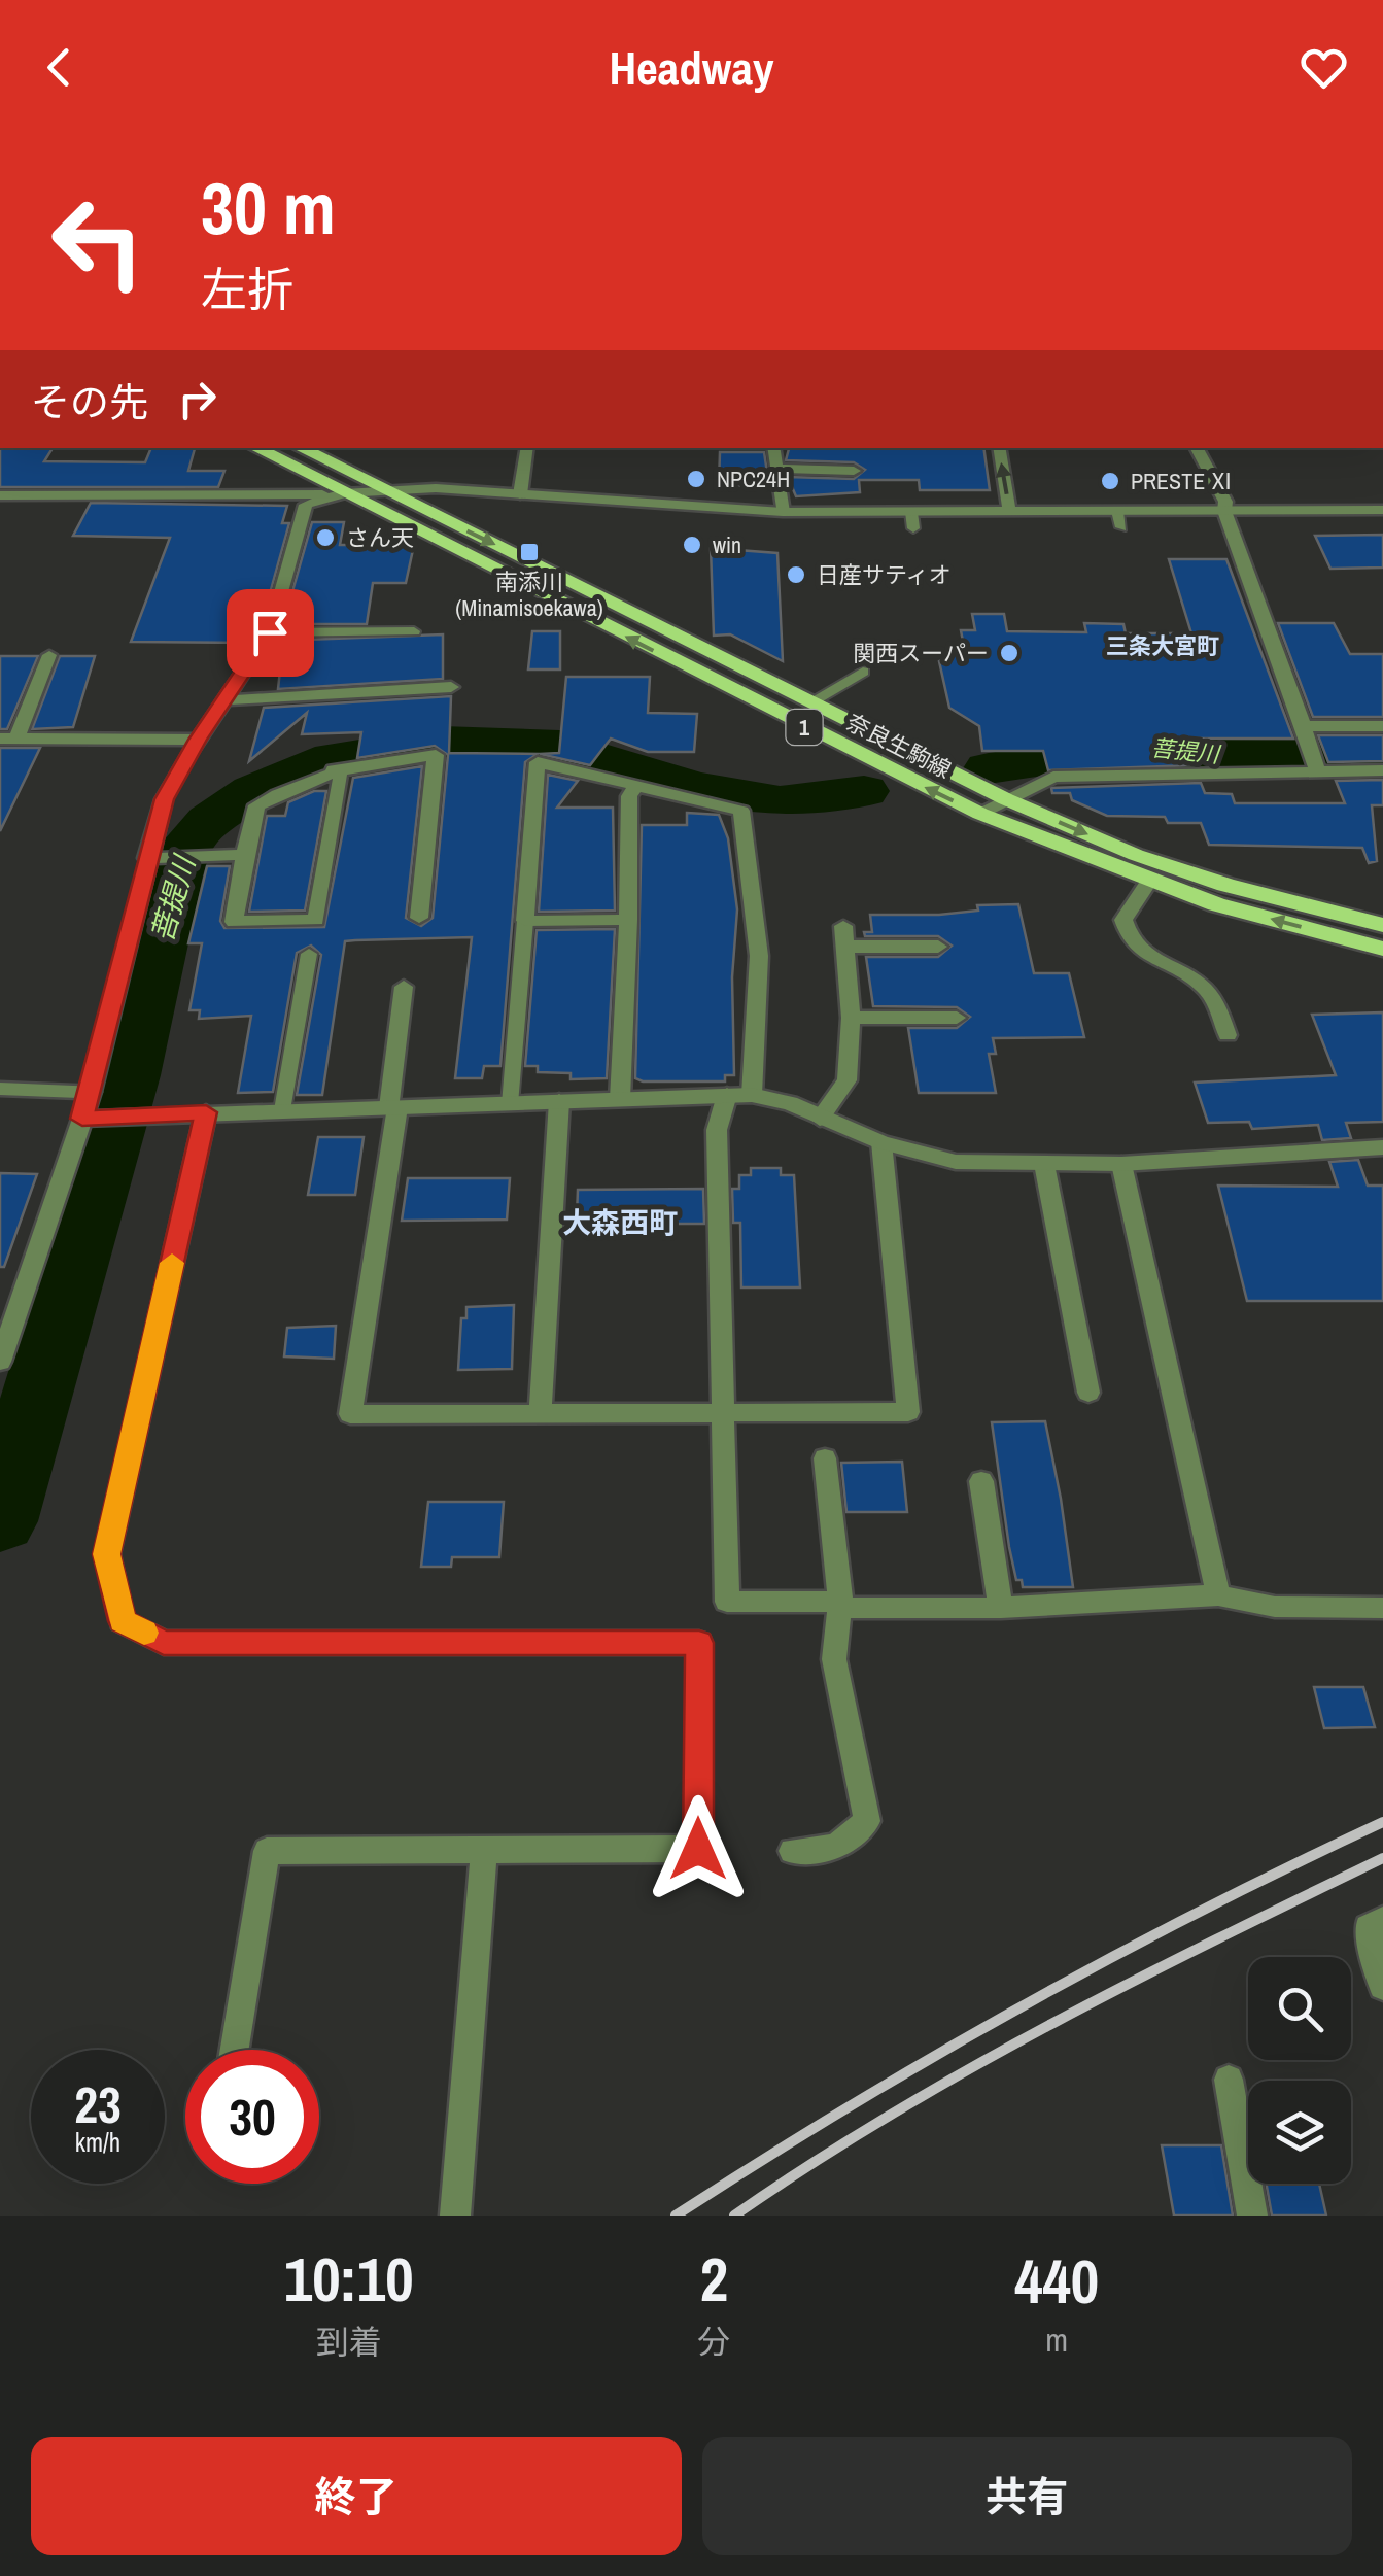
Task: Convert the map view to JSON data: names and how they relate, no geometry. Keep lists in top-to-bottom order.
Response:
{
  "streets": {
    "main road": ["1", "奈良生駒線"]
  },
  "districts": ["三条大宮町", "大森西町"],
  "water": ["菩提川"],
  "places": {
    "other": [
      "NPC24H",
      "PRESTE Ⅺ",
      "さん天",
      "win",
      "日産サティオ",
      "関西スーパー"
    ],
    "transit": ["南添川 (Minamisoekawa)"]
  },
  "page": {
    "header": "Headway",
    "turn": ["30 m", "左折"],
    "then": "その先",
    "speed": "23 km/h",
    "limit": "30",
    "eta": [
      "10:10",
      "到着",
      "2",
      "分",
      "440",
      "m"
    ],
    "buttons": ["終了", "共有"]
  }
}
